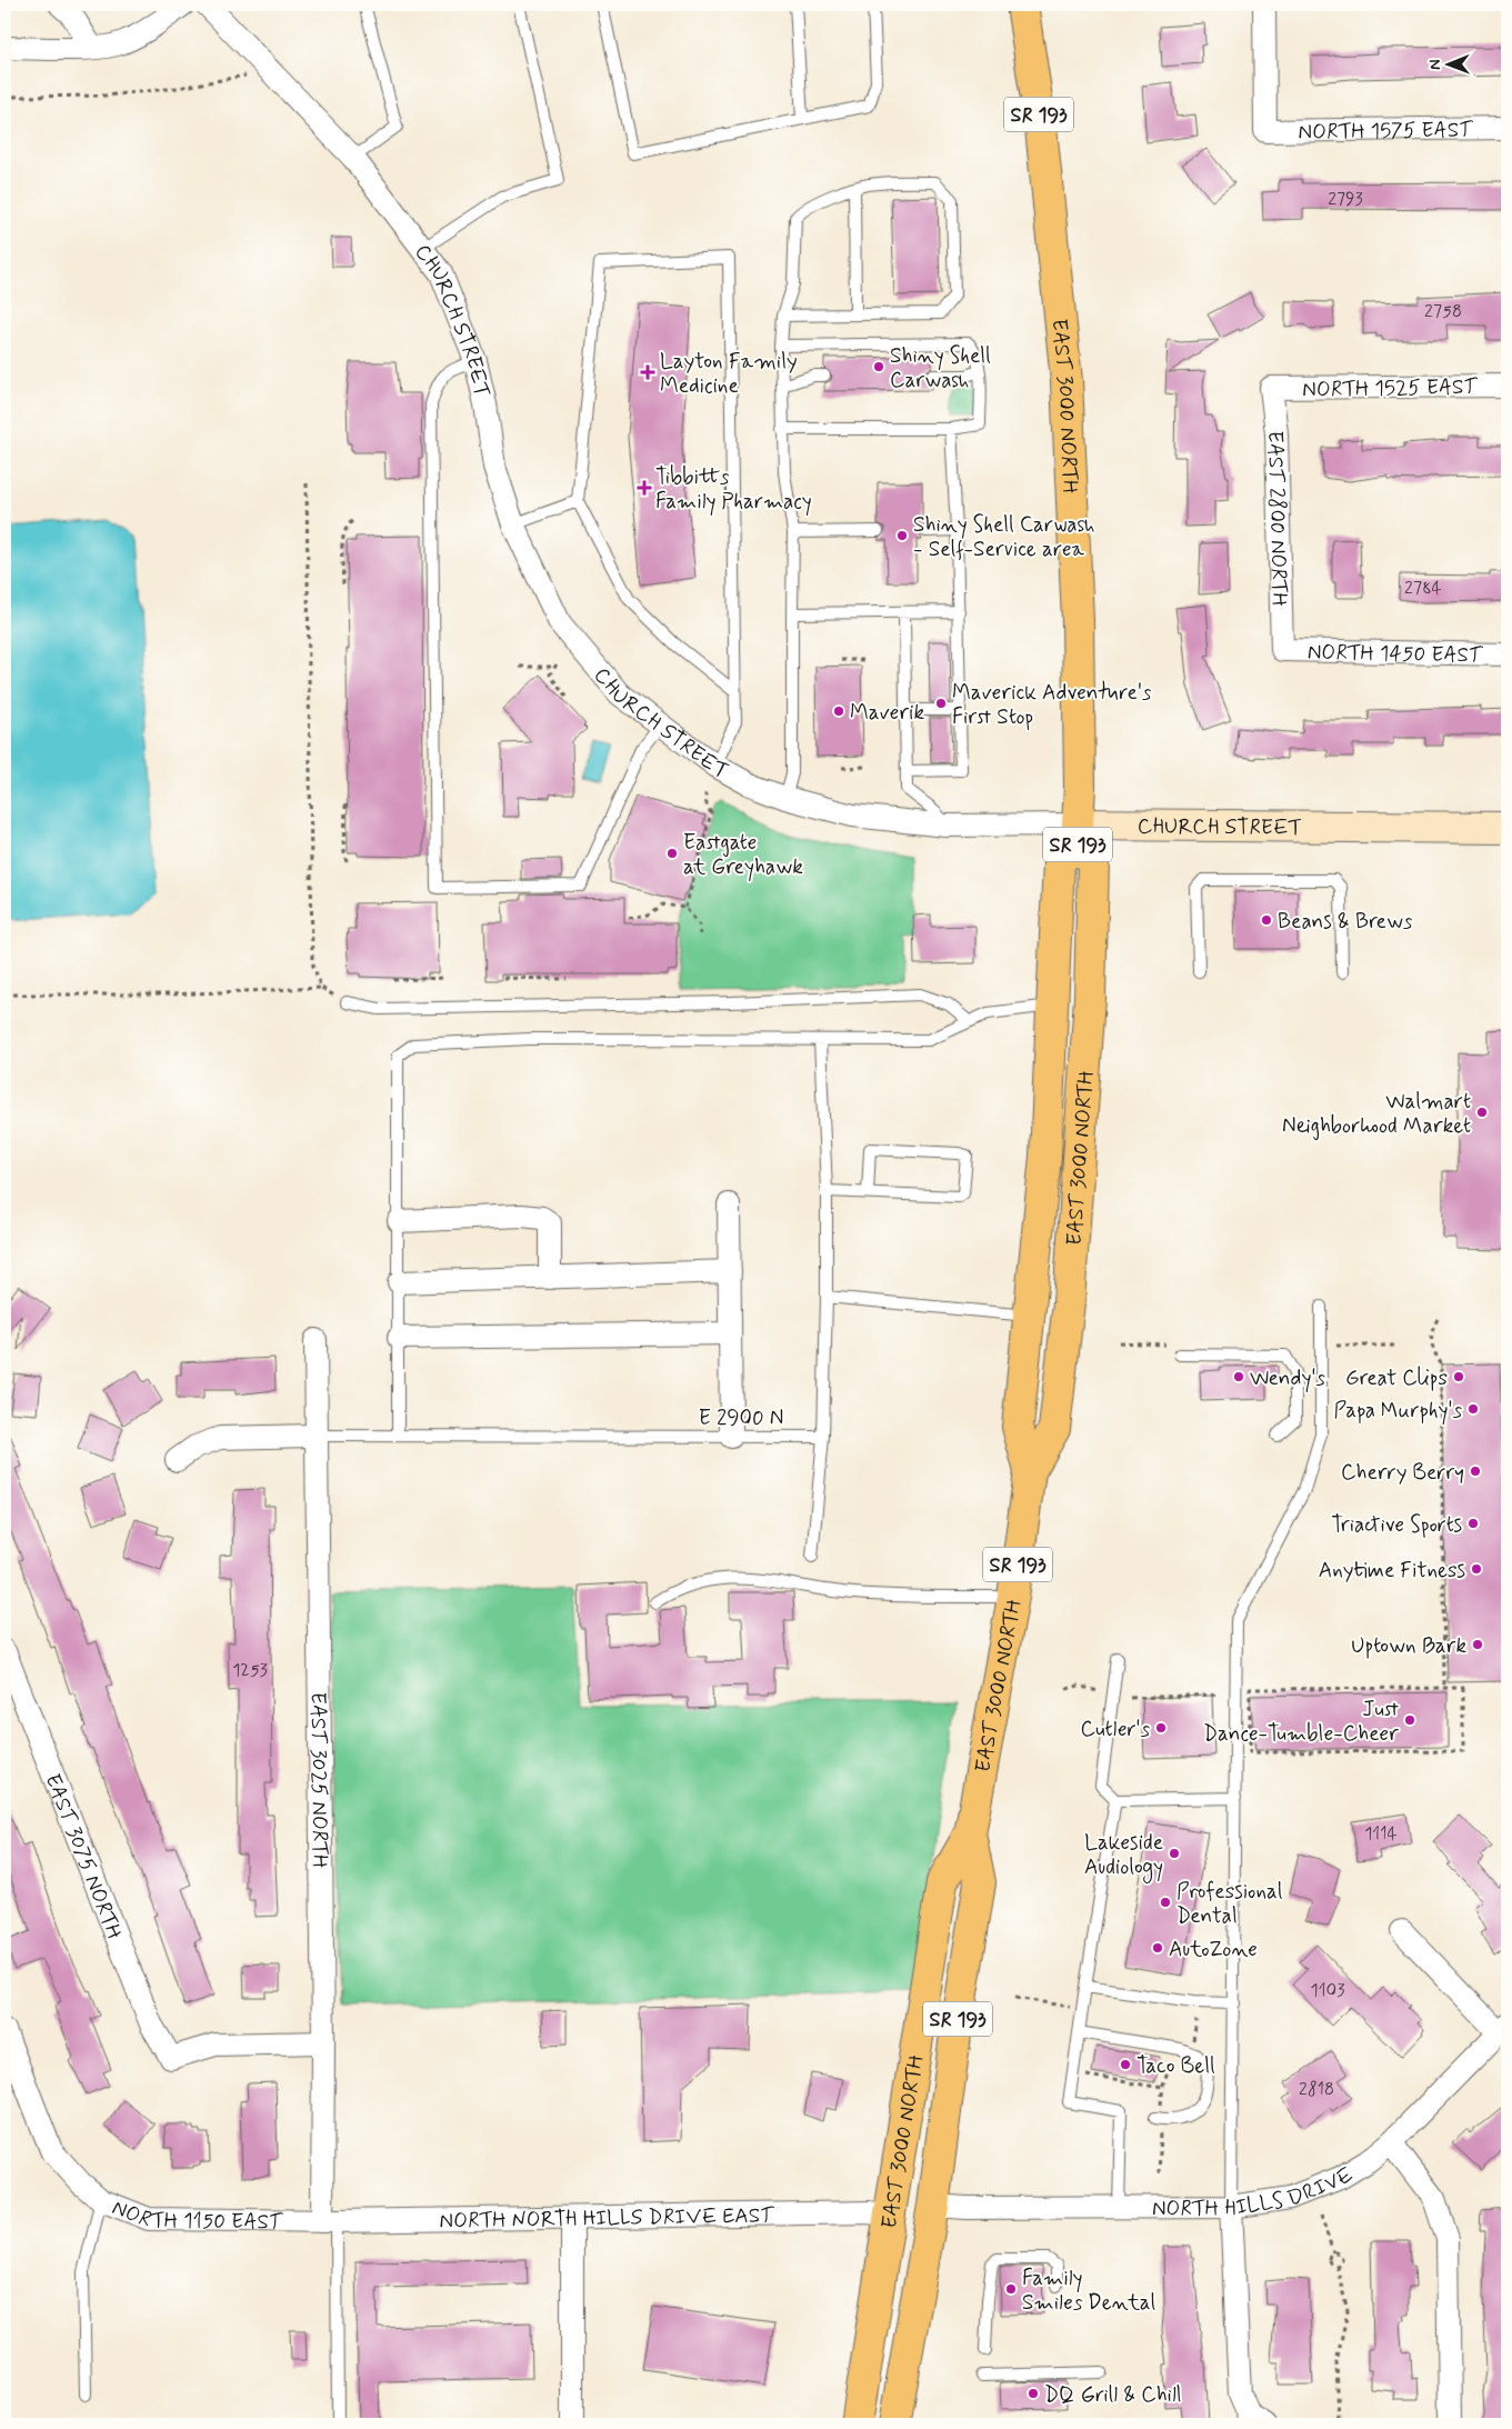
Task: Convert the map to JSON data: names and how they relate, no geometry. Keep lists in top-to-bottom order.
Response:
{
  "streets": {
    "main road": ["SR 193", "EAST 3000 NORTH"],
    "street": [
      "NORTH 1575 EAST",
      "CHURCH STREET",
      "NORTH 1525 EAST",
      "EAST 2800 NORTH",
      "NORTH 1450 EAST",
      "EAST 3025 NORTH",
      "EAST 3075 NORTH",
      "NORTH HILLS DRIVE",
      "NORTH 1150 EAST",
      "NORTH NORTH HILLS DRIVE EAST"
    ],
    "lane": ["E 2900 N"]
  },
  "crossings": [
    ["CHURCH STREET", "EAST 3000 NORTH"],
    ["NORTH 1525 EAST", "EAST 2800 NORTH"],
    ["EAST 3000 NORTH", "NORTH HILLS DRIVE"],
    ["EAST 3000 NORTH", "NORTH NORTH HILLS DRIVE EAST"],
    ["EAST 2800 NORTH", "NORTH 1450 EAST"],
    ["E 2900 N", "EAST 3025 NORTH"],
    ["EAST 3025 NORTH", "EAST 3075 NORTH"],
    ["EAST 3025 NORTH", "NORTH 1150 EAST"],
    ["EAST 3025 NORTH", "NORTH NORTH HILLS DRIVE EAST"],
    ["NORTH 1150 EAST", "NORTH NORTH HILLS DRIVE EAST"]
  ],
  "places": {
    "other": [
      "Shiny Shell Carwash",
      "Shiny Shell Carwash - Self-Service area",
      "Maverick Adventure's First Stop",
      "Maverik",
      "Eastgate at Greyhawk",
      "Beans & Brews",
      "Walmart Neighborhood Market",
      "Wendy's",
      "Great Clips",
      "Papa Murphy's",
      "Cherry Berry",
      "Triactive Sports",
      "Anytime Fitness",
      "Uptown Bark",
      "Just Dance-Tumble-Cheer",
      "Cutler's",
      "Lakeside Audiology",
      "Professional Dental",
      "AutoZone",
      "Taco Bell",
      "Family Smiles Dental",
      "DQ Grill & Chill"
    ],
    "health": ["Layton Family Medicine", "Tibbitts Family Pharmacy"]
  },
  "house_numbers": [
    "2793",
    "2758",
    "2784",
    "1253",
    "1114",
    "1103",
    "2818"
  ],
  "north": "left"
}
